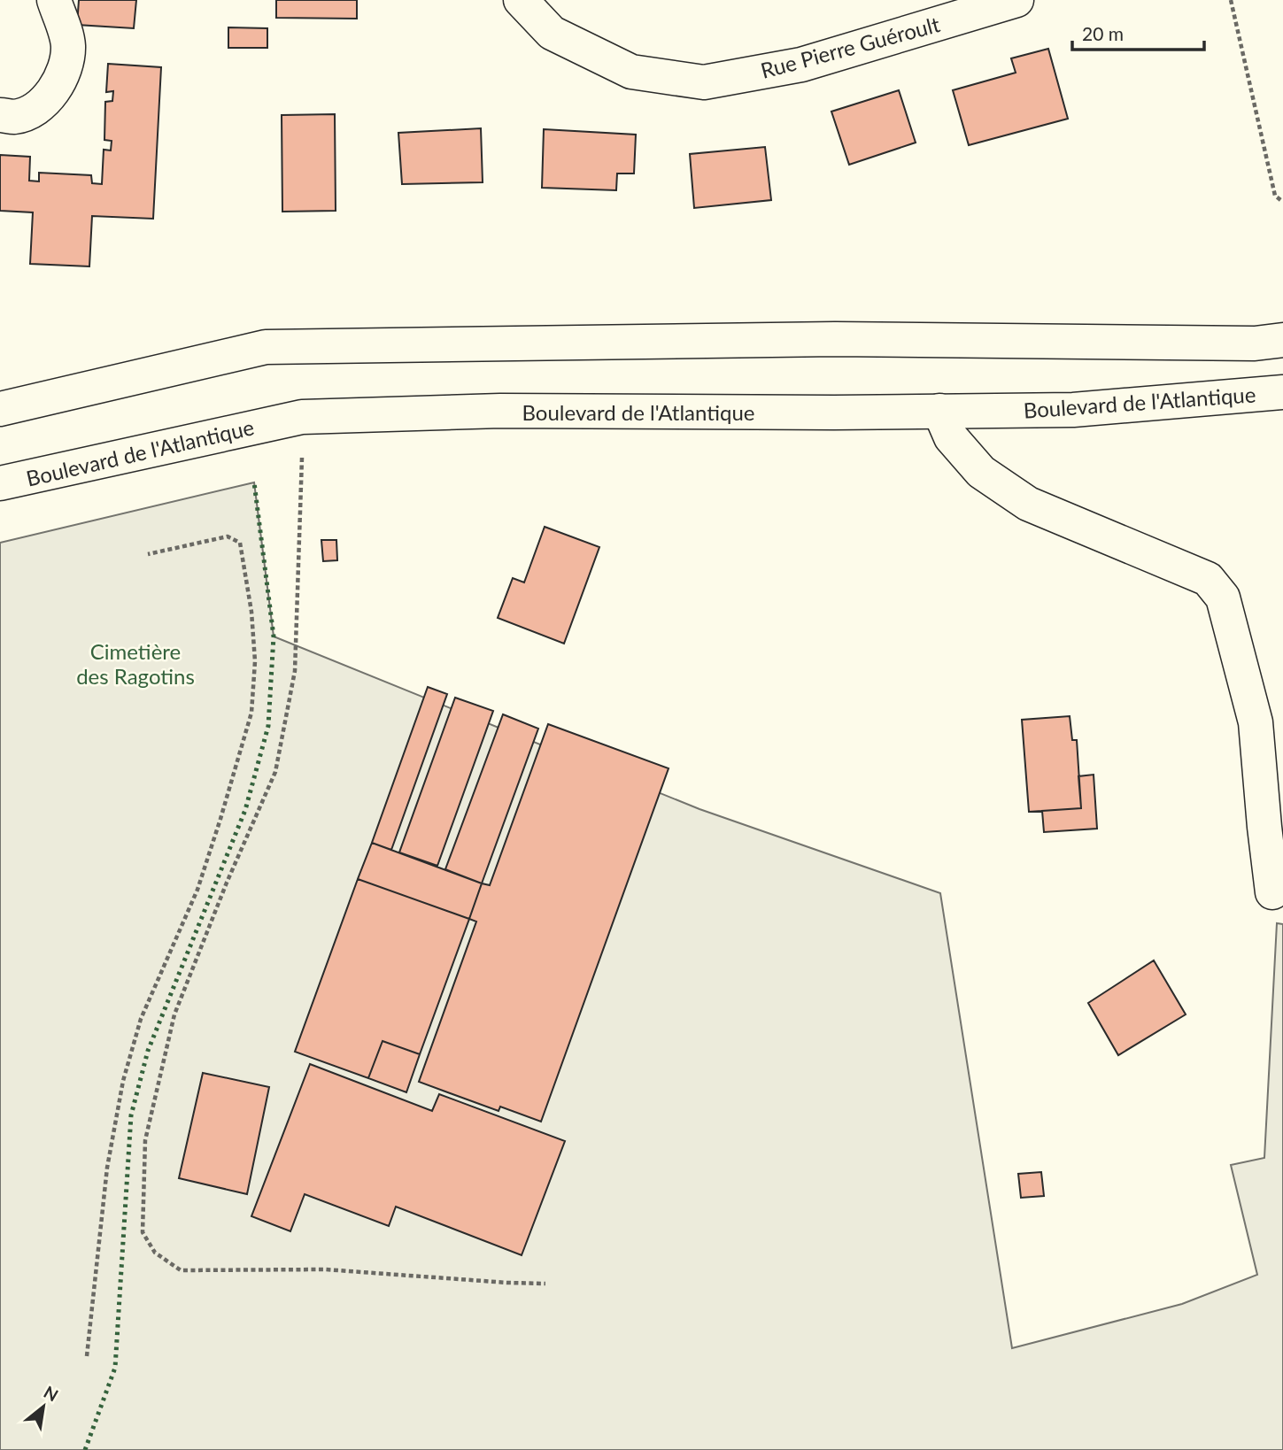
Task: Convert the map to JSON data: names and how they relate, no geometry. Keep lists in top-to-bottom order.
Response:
{
  "streets": {
    "main road": ["Rue Pierre Guéroult", "Boulevard de l'Atlantique"]
  },
  "parks": ["Cimetière des Ragotins"],
  "scale_bar": "20 m",
  "north": "top right"
}
